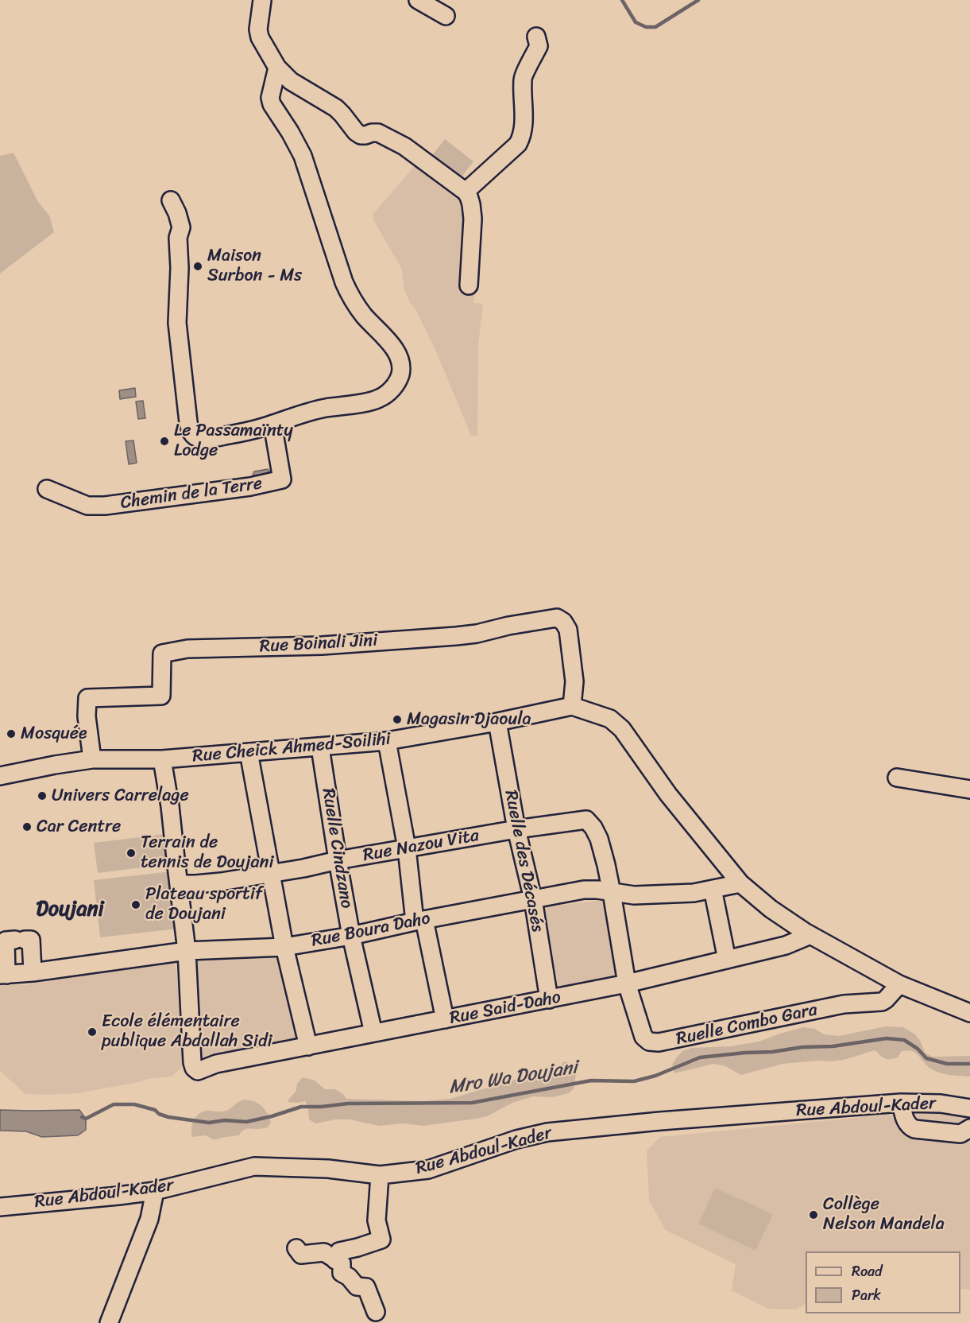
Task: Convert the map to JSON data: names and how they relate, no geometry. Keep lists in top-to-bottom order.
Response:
{
  "streets": {
    "street": [
      "Chemin de la Terre",
      "Rue Boinali Jini",
      "Rue Cheick Ahmed-Soilihi",
      "Rue Nazou Vita",
      "Ruelle Cindzano",
      "Ruelle des Décasés",
      "Rue Boura Daho",
      "Rue Said-Daho",
      "Ruelle Combo Gara",
      "Rue Abdoul-Kader"
    ]
  },
  "crossings": [
    ["Rue Boinali Jini", "Rue Cheick Ahmed-Soilihi"],
    ["Rue Cheick Ahmed-Soilihi", "Ruelle Cindzano"],
    ["Rue Cheick Ahmed-Soilihi", "Ruelle des Décasés"],
    ["Rue Nazou Vita", "Ruelle Cindzano"],
    ["Rue Nazou Vita", "Ruelle des Décasés"],
    ["Rue Nazou Vita", "Rue Boura Daho"],
    ["Ruelle Cindzano", "Rue Boura Daho"],
    ["Ruelle Cindzano", "Rue Said-Daho"],
    ["Ruelle des Décasés", "Rue Boura Daho"],
    ["Ruelle des Décasés", "Rue Said-Daho"],
    ["Rue Boura Daho", "Rue Said-Daho"],
    ["Rue Said-Daho", "Ruelle Combo Gara"]
  ],
  "districts": ["Doujani"],
  "water": ["Mro Wa Doujani"],
  "places": [
    "Maison Surbon - Ms",
    "Le Passamaïnty Lodge",
    "Magasin Djaoula",
    "Mosquée",
    "Univers Carrelage",
    "Car Centre",
    "Terrain de tennis de Doujani",
    "Plateau sportif de Doujani",
    "Ecole élémentaire publique Abdallah Sidi",
    "Collège Nelson Mandela"
  ],
  "legend": ["Road", "Park"]
}
